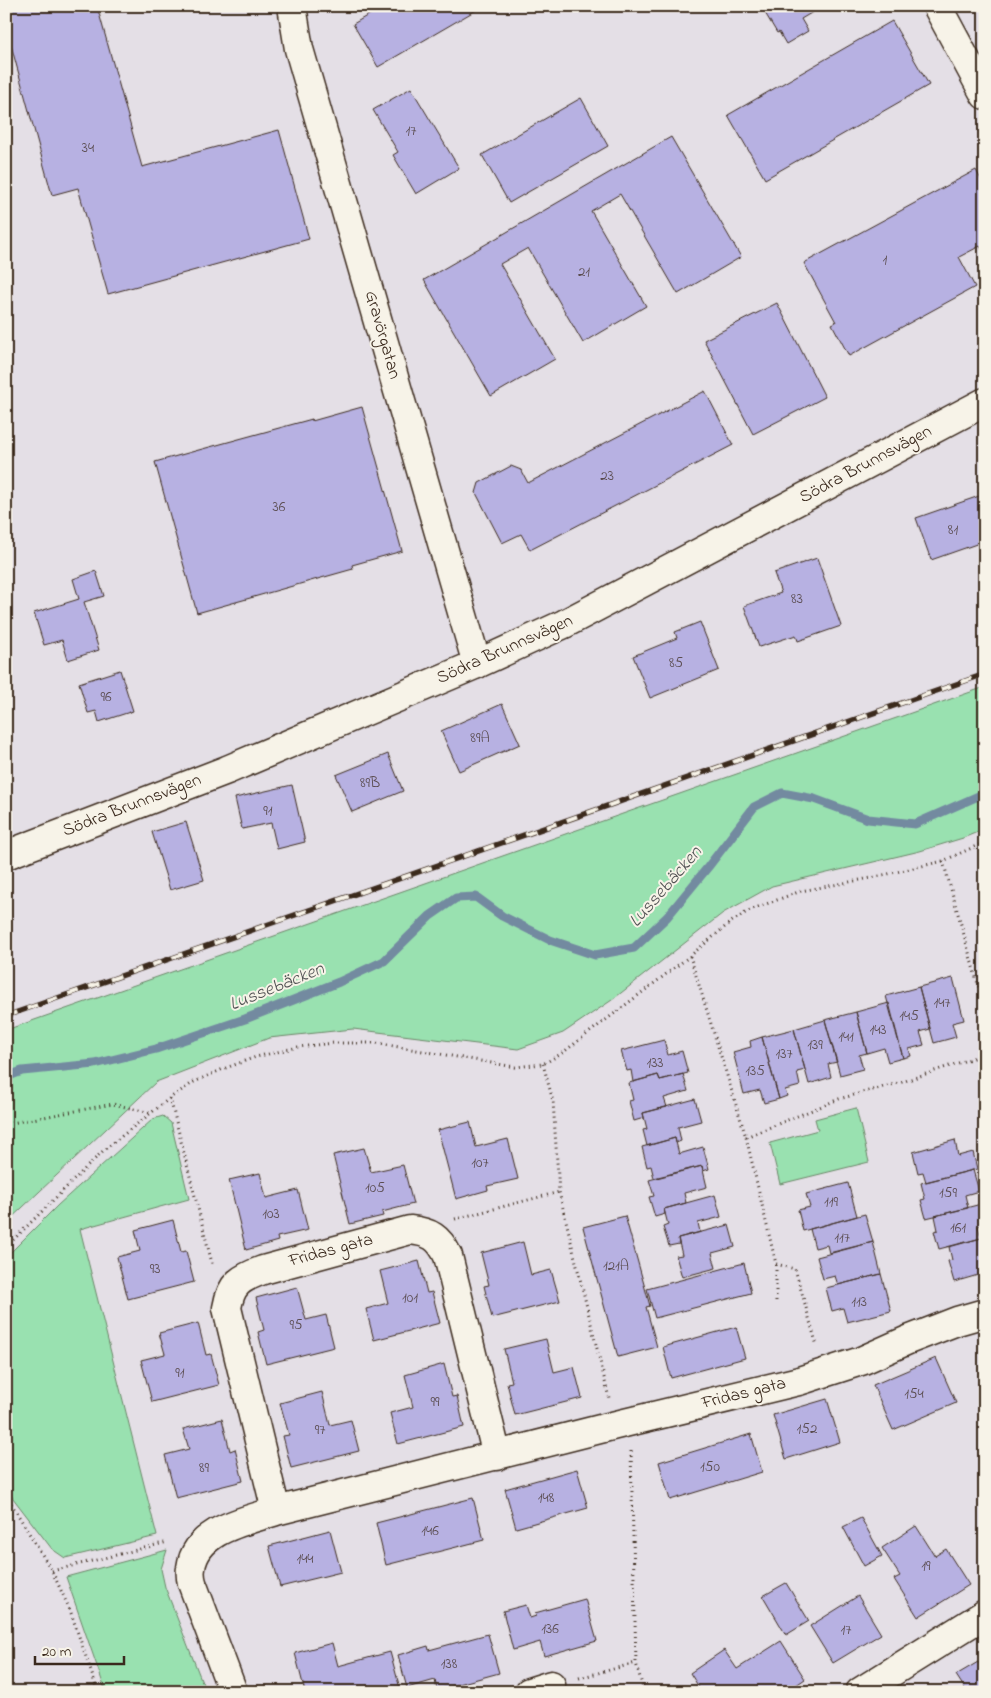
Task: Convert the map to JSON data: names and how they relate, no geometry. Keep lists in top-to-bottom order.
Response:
{
  "streets": {
    "street": ["Gravörgatan", "Södra Brunnsvägen", "Fridas gata"]
  },
  "crossings": [
    ["Gravörgatan", "Södra Brunnsvägen"]
  ],
  "water": ["Lussebäcken"],
  "house_numbers": [
    "17",
    "34",
    "1",
    "21",
    "23",
    "36",
    "81",
    "83",
    "85",
    "96",
    "89A",
    "89B",
    "91",
    "147",
    "145",
    "143",
    "141",
    "139",
    "137",
    "133",
    "135",
    "107",
    "105",
    "159",
    "119",
    "103",
    "161",
    "117",
    "121A",
    "93",
    "101",
    "113",
    "95",
    "91",
    "154",
    "99",
    "152",
    "97",
    "150",
    "89",
    "148",
    "146",
    "144",
    "19",
    "136",
    "17",
    "138"
  ],
  "scale_bar": "20 m"
}
